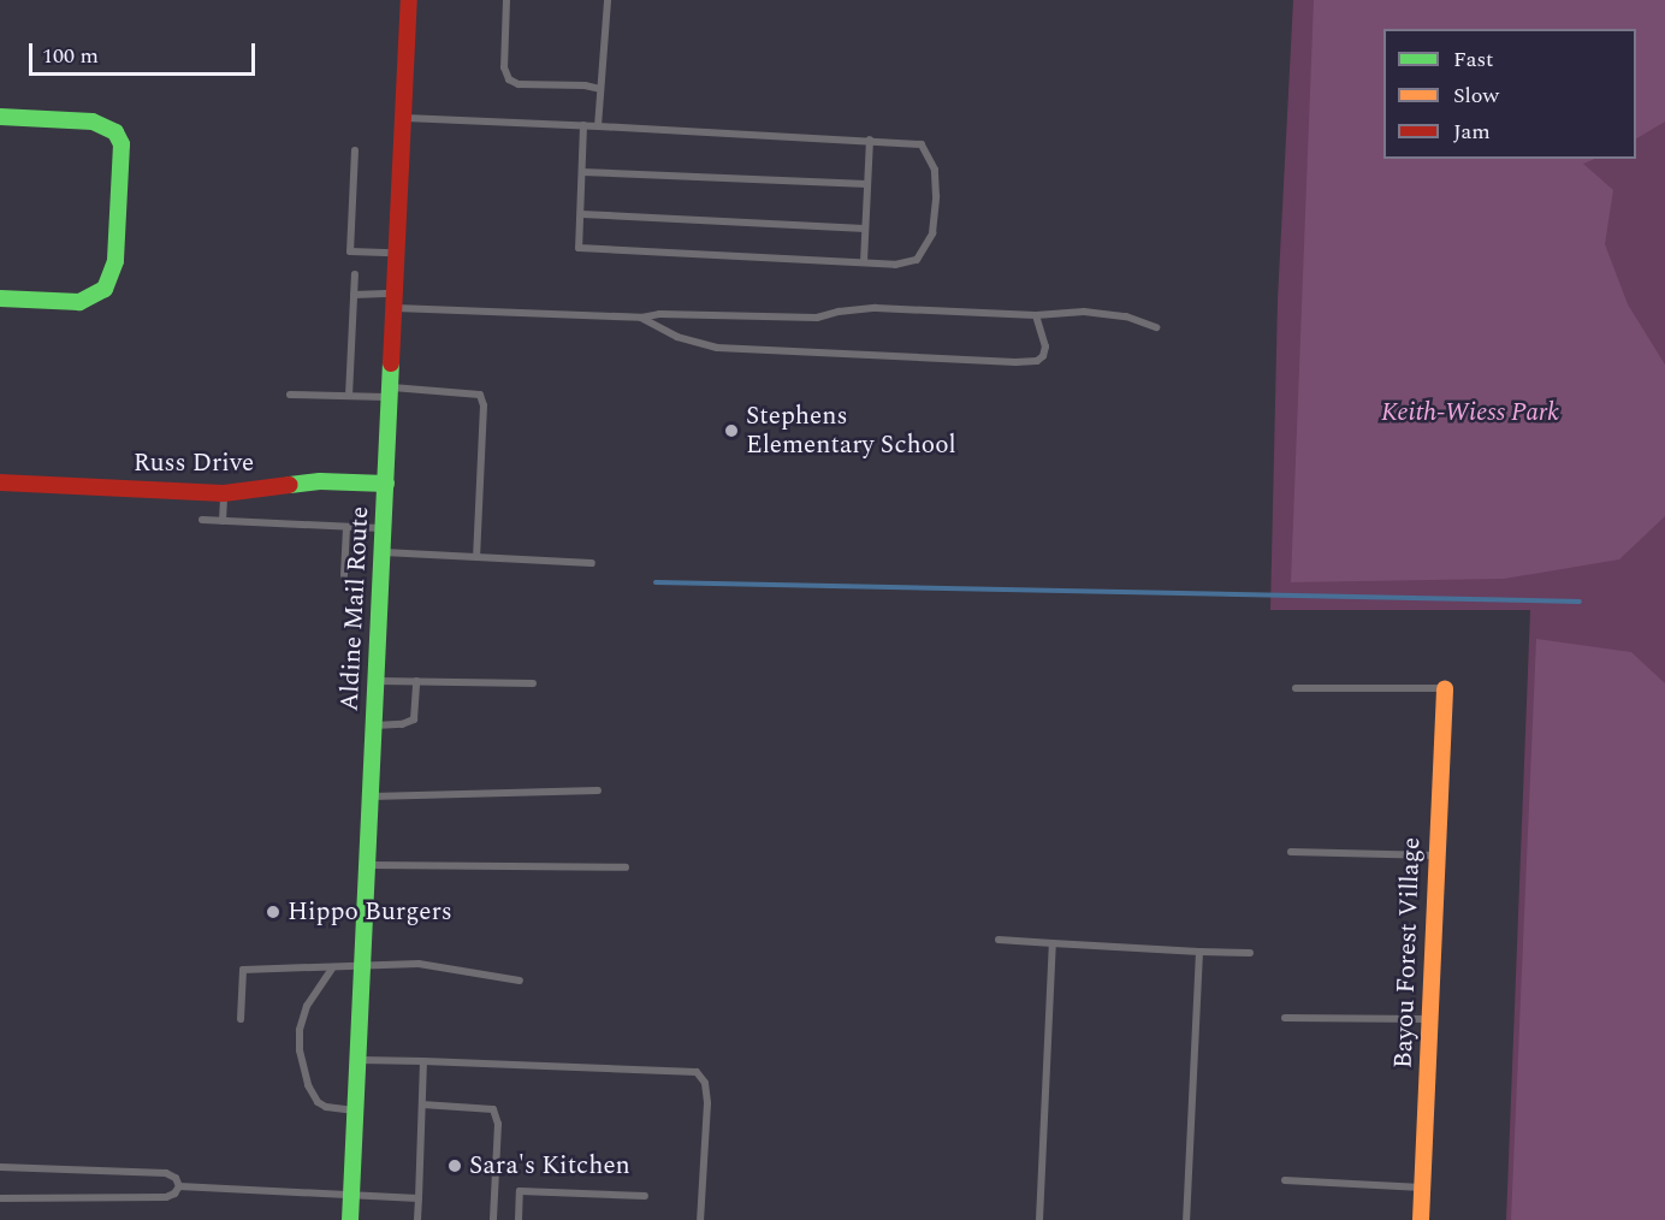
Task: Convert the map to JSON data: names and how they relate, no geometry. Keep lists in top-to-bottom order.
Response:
{
  "streets": {
    "street": ["Russ Drive", "Aldine Mail Route", "Bayou Forest Village"]
  },
  "crossings": [
    ["Russ Drive", "Aldine Mail Route"]
  ],
  "parks": ["Keith-Wiess Park"],
  "places": ["Stephens Elementary School", "Hippo Burgers", "Sara's Kitchen"],
  "legend": ["Fast", "Slow", "Jam"],
  "scale_bar": "100 m"
}
